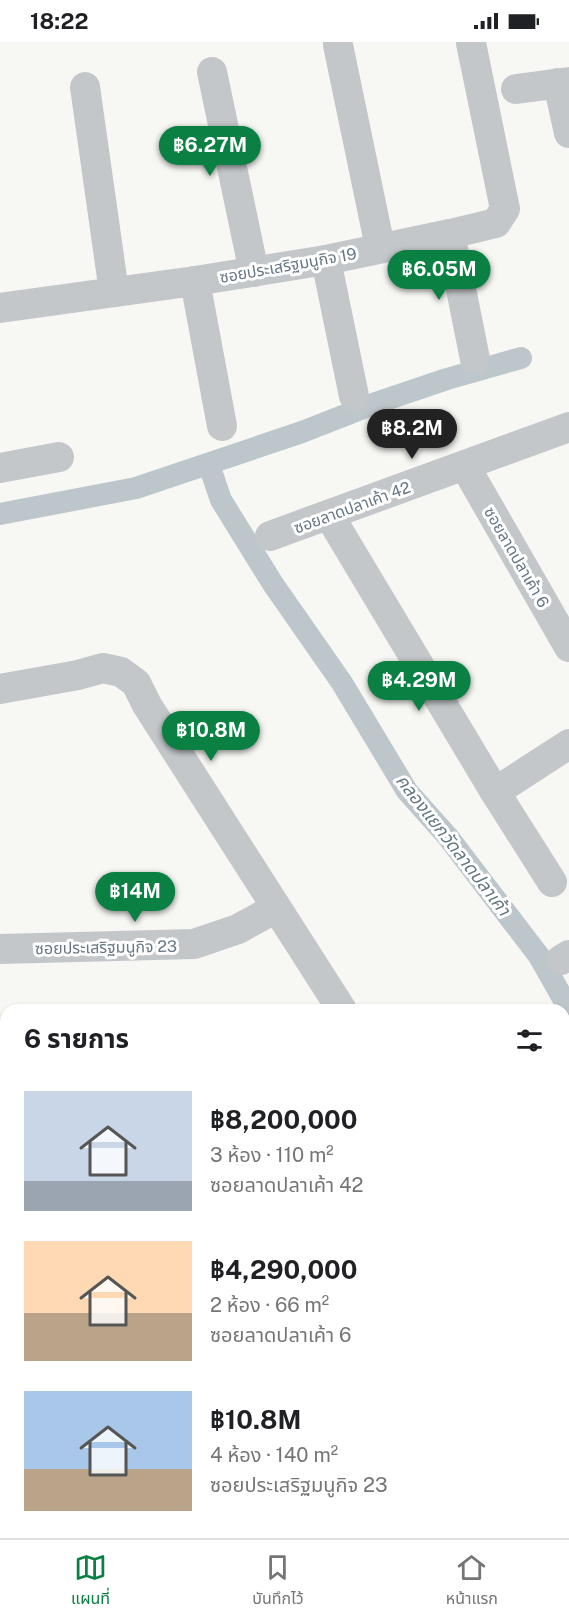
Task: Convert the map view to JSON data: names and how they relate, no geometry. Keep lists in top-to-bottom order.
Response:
{
  "streets": {
    "street": [
      "ซอยประเสริฐมนูกิจ 19",
      "ซอยลาดปลาเค้า 42",
      "ซอยลาดปลาเค้า 6",
      "ซอยประเสริฐมนูกิจ 23"
    ]
  },
  "crossings": [
    ["ซอยลาดปลาเค้า 42", "ซอยลาดปลาเค้า 6"]
  ],
  "water": ["คลองแยกวัดลาดปลาเค้า"],
  "page": {
    "status": "18:22",
    "price": [
      "฿6.27M",
      "฿6.05M",
      "฿8.2M",
      "฿4.29M",
      "฿10.8M",
      "฿14M"
    ],
    "heading": "6 รายการ",
    "list": [
      {
        "name": "฿8,200,000",
        "note": "3 ห้อง · 110 m² · ซอยลาดปลาเค้า 42"
      },
      {
        "name": "฿4,290,000",
        "note": "2 ห้อง · 66 m² · ซอยลาดปลาเค้า 6"
      },
      {
        "name": "฿10.8M",
        "note": "4 ห้อง · 140 m² · ซอยประเสริฐมนูกิจ 23"
      }
    ],
    "tabs": ["แผนที่", "บันทึกไว้", "หน้าแรก"]
  }
}
